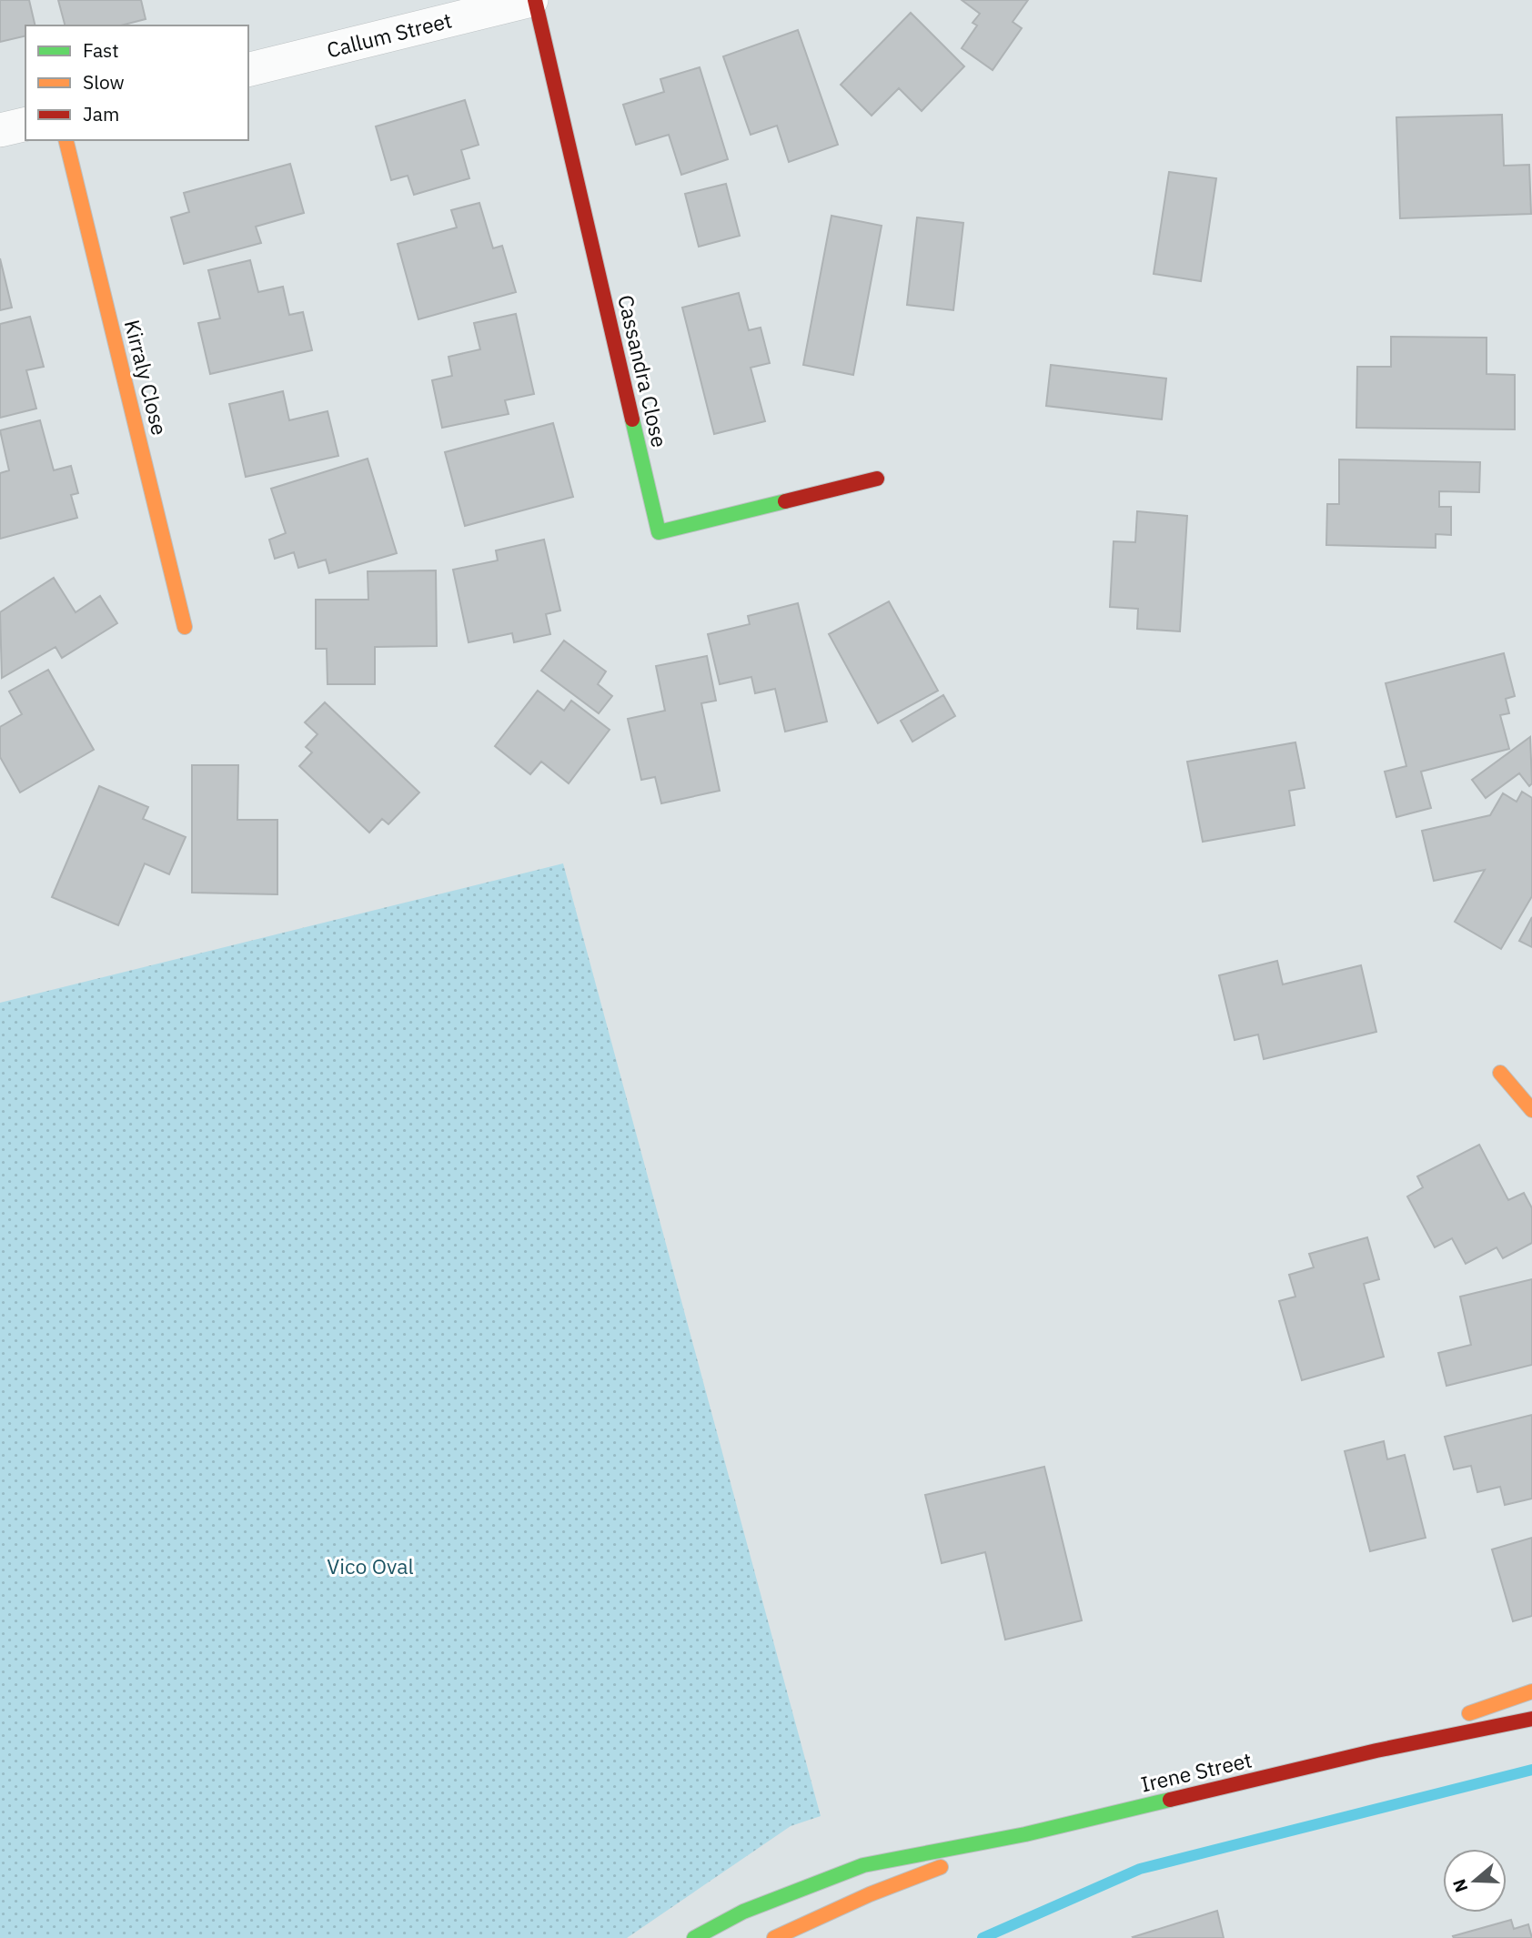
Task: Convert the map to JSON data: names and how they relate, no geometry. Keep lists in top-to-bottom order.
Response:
{
  "streets": {
    "street": [
      "Callum Street",
      "Cassandra Close",
      "Kirraly Close",
      "Irene Street"
    ]
  },
  "crossings": [
    ["Callum Street", "Cassandra Close"]
  ],
  "parks": ["Vico Oval"],
  "legend": ["Fast", "Slow", "Jam"],
  "north": "left"
}
